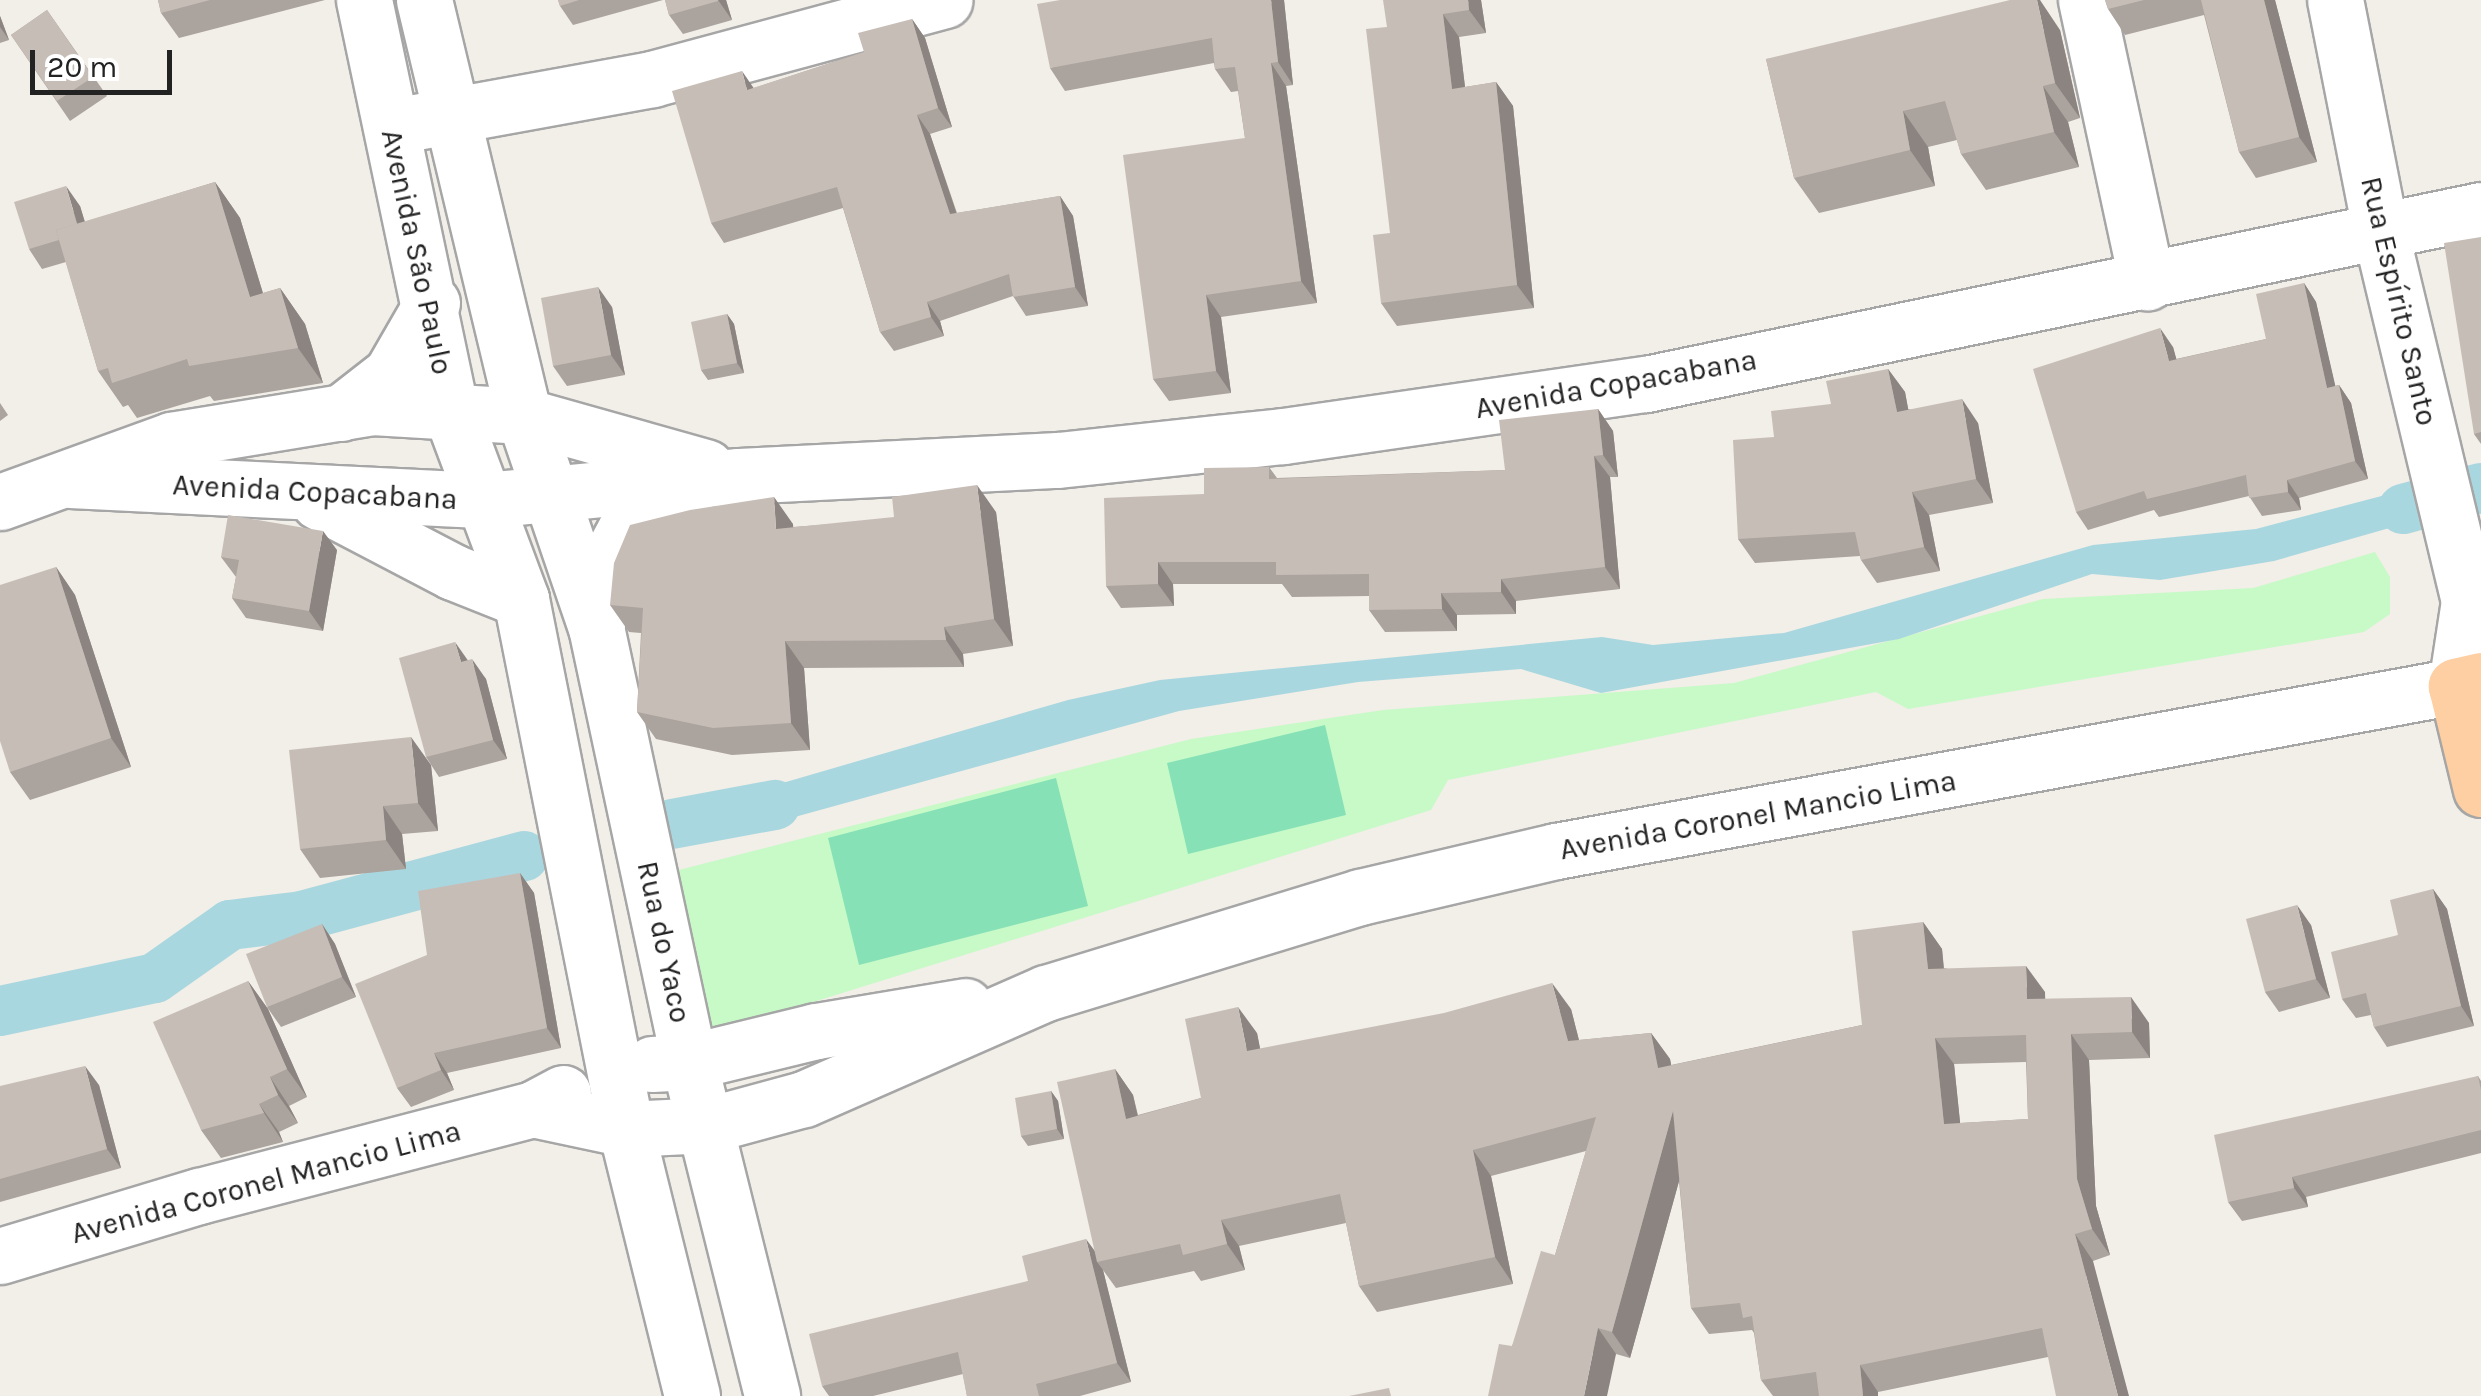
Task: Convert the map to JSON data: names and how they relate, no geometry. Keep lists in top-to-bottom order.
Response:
{
  "streets": {
    "main road": ["Rua Espírito Santo"],
    "street": [
      "Avenida São Paulo",
      "Avenida Copacabana",
      "Avenida Coronel Mancio Lima",
      "Rua do Yaco"
    ]
  },
  "crossings": [
    ["Avenida São Paulo", "Avenida Copacabana"],
    ["Avenida São Paulo", "Rua do Yaco"],
    ["Rua Espírito Santo", "Avenida Copacabana"],
    ["Rua Espírito Santo", "Avenida Coronel Mancio Lima"],
    ["Avenida Copacabana", "Rua do Yaco"],
    ["Avenida Coronel Mancio Lima", "Rua do Yaco"]
  ],
  "scale_bar": "20 m"
}
